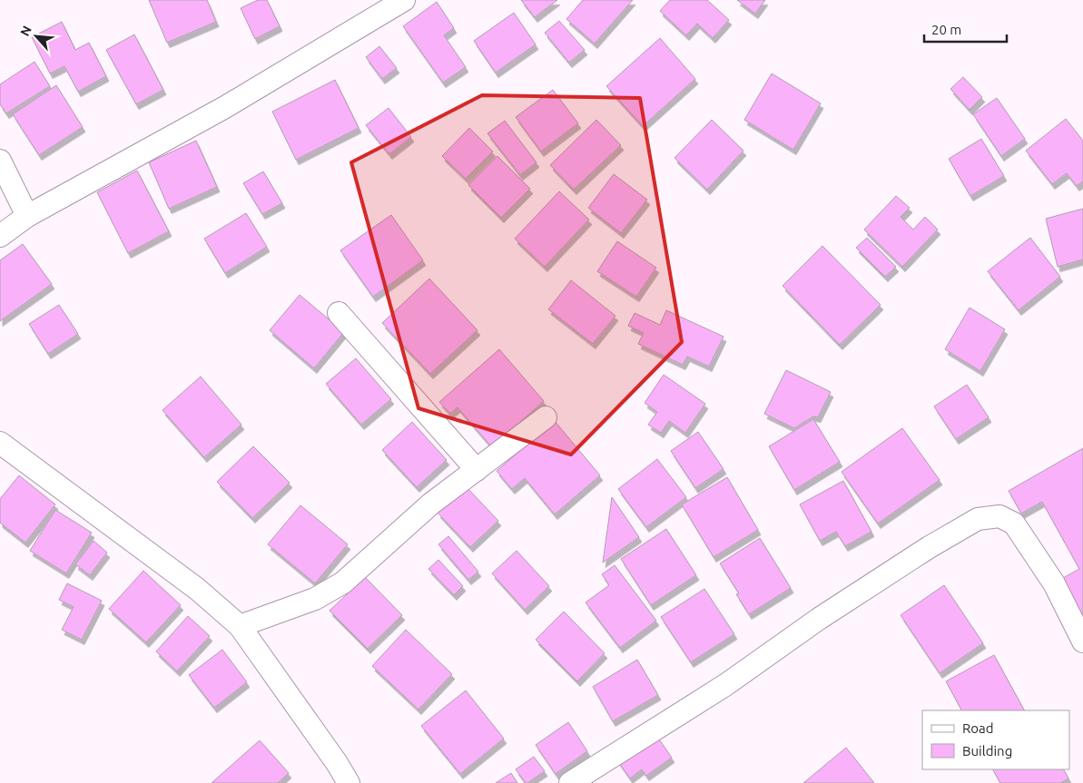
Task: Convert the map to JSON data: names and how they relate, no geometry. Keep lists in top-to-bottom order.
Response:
{
  "legend": ["Road", "Building"],
  "scale_bar": "20 m",
  "north": "top left"
}
